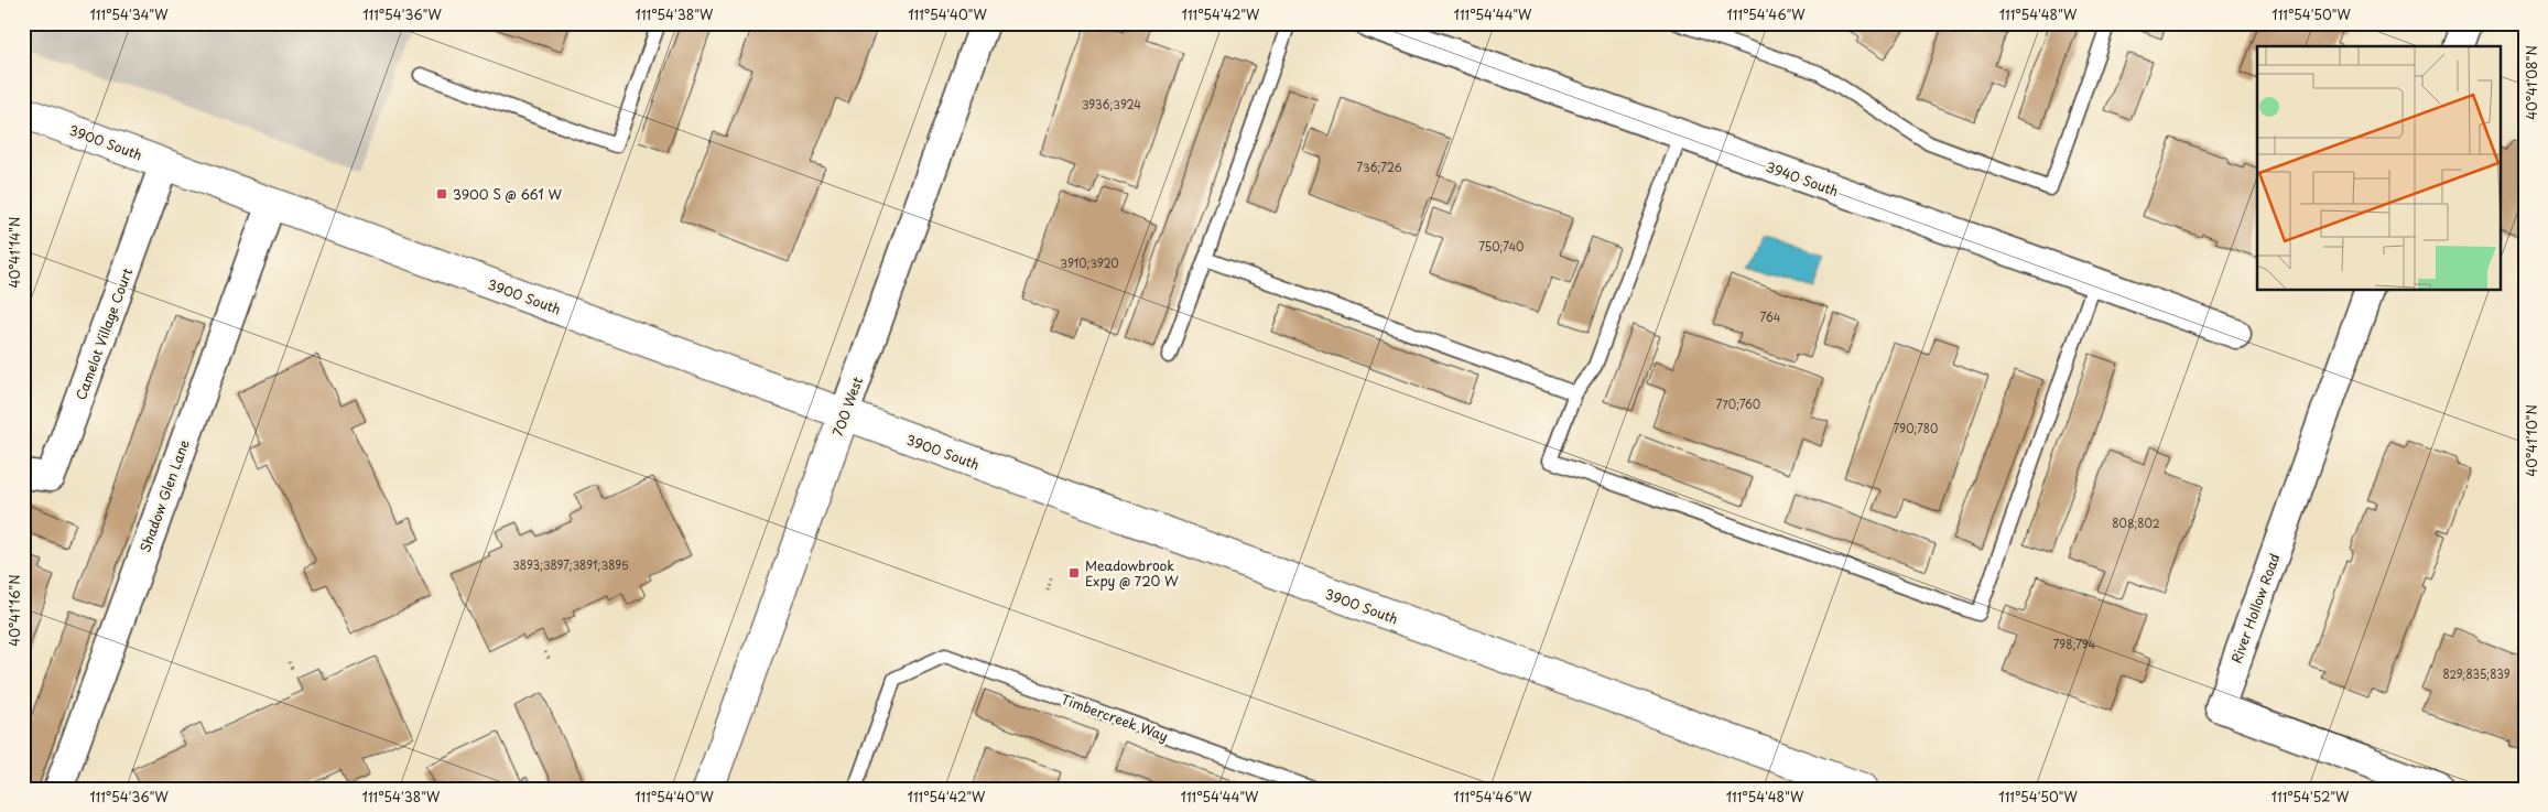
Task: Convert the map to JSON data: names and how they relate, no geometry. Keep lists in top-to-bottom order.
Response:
{
  "streets": {
    "main road": ["3900 South", "700 West"],
    "street": [
      "3940 South",
      "Camelot Village Court",
      "Shadow Glen Lane",
      "River Hollow Road"
    ],
    "lane": ["Timbercreek Way"]
  },
  "crossings": [
    ["3900 South", "Camelot Village Court"],
    ["3900 South", "700 West"],
    ["3900 South", "Shadow Glen Lane"]
  ],
  "places": {
    "transit": ["3900 S @ 661 W", "Meadowbrook Expy @ 720 W"]
  },
  "house_numbers": [
    "3936;3924",
    "736;726",
    "750;740",
    "3910;3920",
    "764",
    "770;760",
    "790;780",
    "808;802",
    "3893;3897;3891;3895",
    "798;794",
    "829;835;839"
  ],
  "coordinates": [
    "111°54'34\"W",
    "111°54'36\"W",
    "111°54'38\"W",
    "111°54'40\"W",
    "111°54'42\"W",
    "111°54'44\"W",
    "111°54'46\"W",
    "111°54'48\"W",
    "111°54'50\"W",
    "40°41'08\"N",
    "40°41'14\"N",
    "40°41'10\"N",
    "40°41'16\"N",
    "111°54'52\"W"
  ]
}
